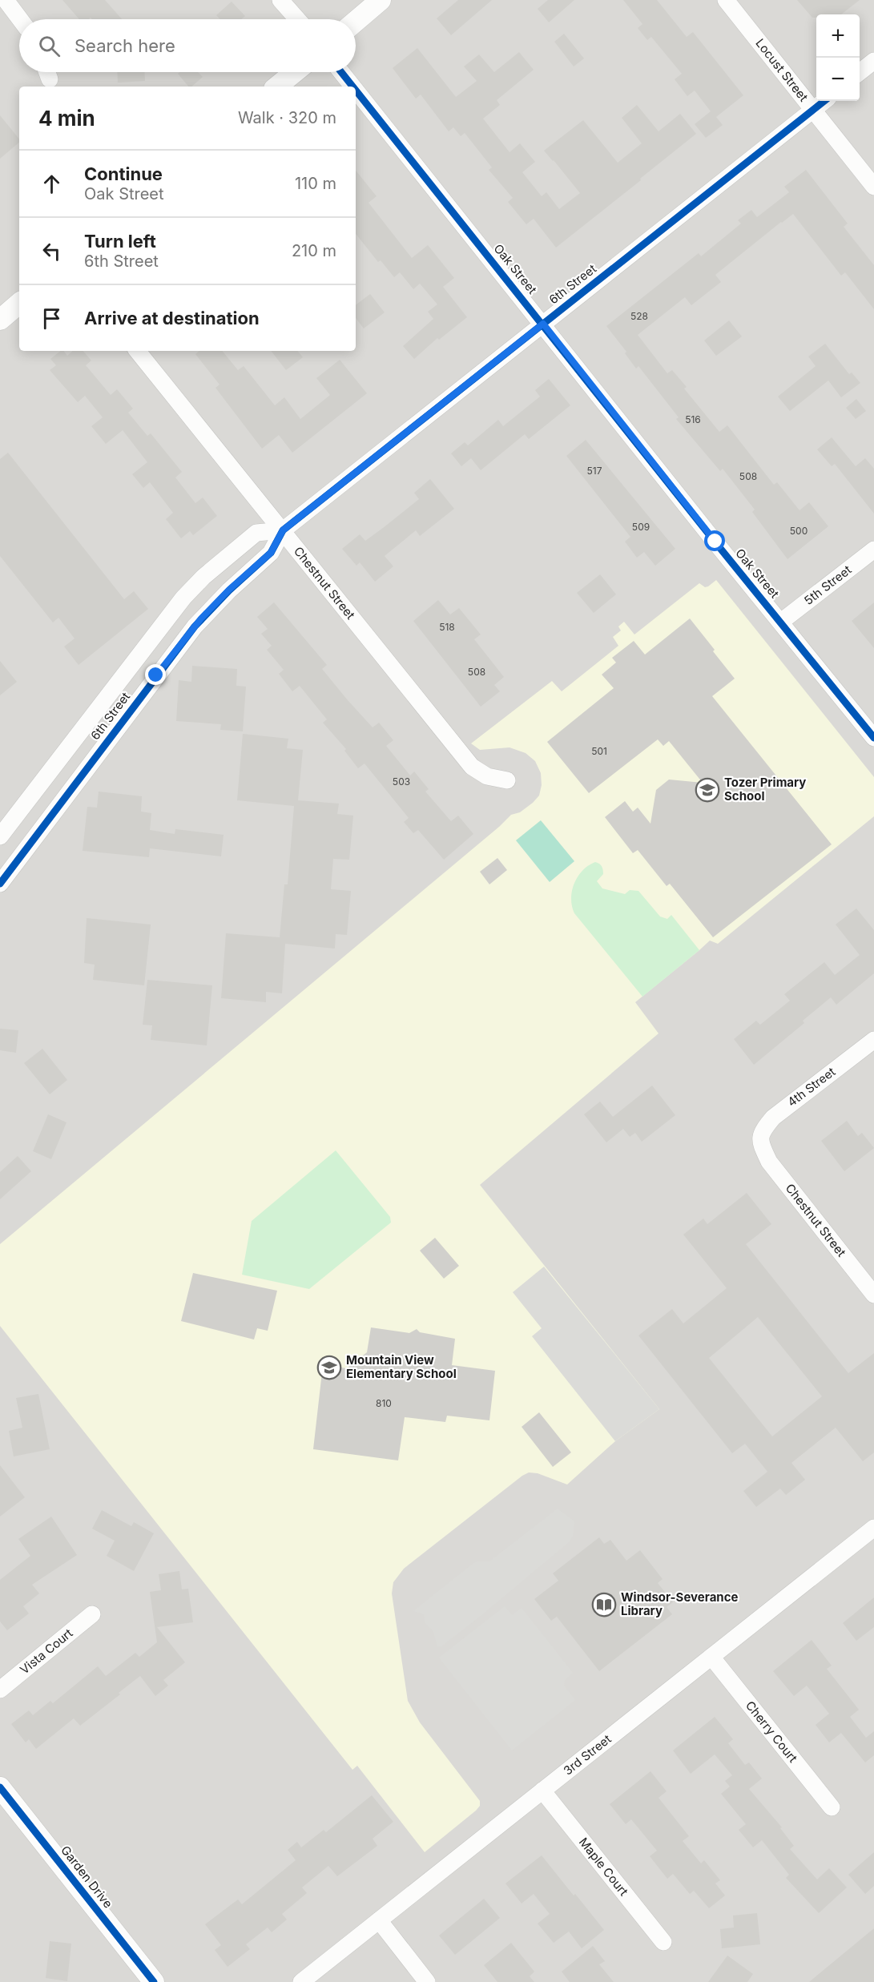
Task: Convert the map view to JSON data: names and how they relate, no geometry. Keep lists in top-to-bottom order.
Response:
{
  "streets": {
    "street": [
      "Locust Street",
      "Oak Street",
      "6th Street",
      "Chestnut Street",
      "5th Street",
      "4th Street",
      "Vista Court",
      "Cherry Court",
      "3rd Street",
      "Maple Court",
      "Garden Drive"
    ]
  },
  "crossings": [
    ["Locust Street", "6th Street"],
    ["Oak Street", "6th Street"],
    ["Oak Street", "5th Street"],
    ["6th Street", "Chestnut Street"],
    ["Chestnut Street", "4th Street"],
    ["Cherry Court", "3rd Street"],
    ["3rd Street", "Maple Court"]
  ],
  "places": {
    "school or university": ["Tozer Primary School", "Mountain View Elementary School"],
    "library": ["Windsor-Severance Library"]
  },
  "house_numbers": [
    "528",
    "516",
    "517",
    "508",
    "509",
    "500",
    "518",
    "508",
    "501",
    "503",
    "810"
  ],
  "page": {
    "map_buttons": ["+", "−"],
    "search": "Search here",
    "heading": ["4 min", "Walk · 320 m"],
    "list": [
      ["Continue", "Oak Street", "110 m"],
      ["Turn left", "6th Street", "210 m"],
      "Arrive at destination"
    ]
  }
}
